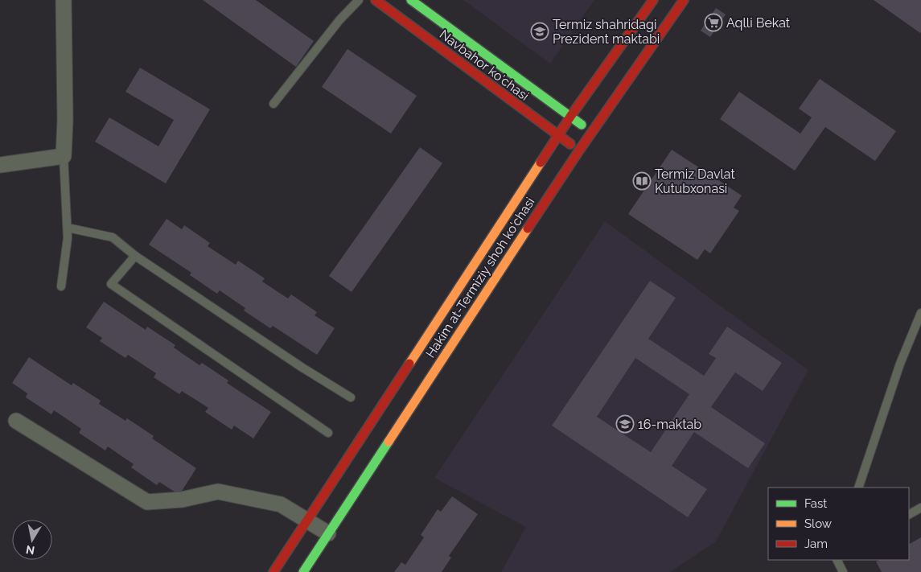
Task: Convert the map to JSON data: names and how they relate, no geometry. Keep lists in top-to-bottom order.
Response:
{
  "streets": {
    "main road": ["Navbahor ko'chasi", "Hakim at-Termiziy shoh ko'chasi"]
  },
  "crossings": [
    ["Navbahor ko'chasi", "Hakim at-Termiziy shoh ko'chasi"]
  ],
  "places": {
    "supermarket": ["Aqlli Bekat"],
    "school or university": ["Termiz shahridagi Prezident maktabi", "16-maktab"],
    "library": ["Termiz Davlat Kutubxonasi"]
  },
  "legend": ["Fast", "Slow", "Jam"],
  "north": "bottom"
}
